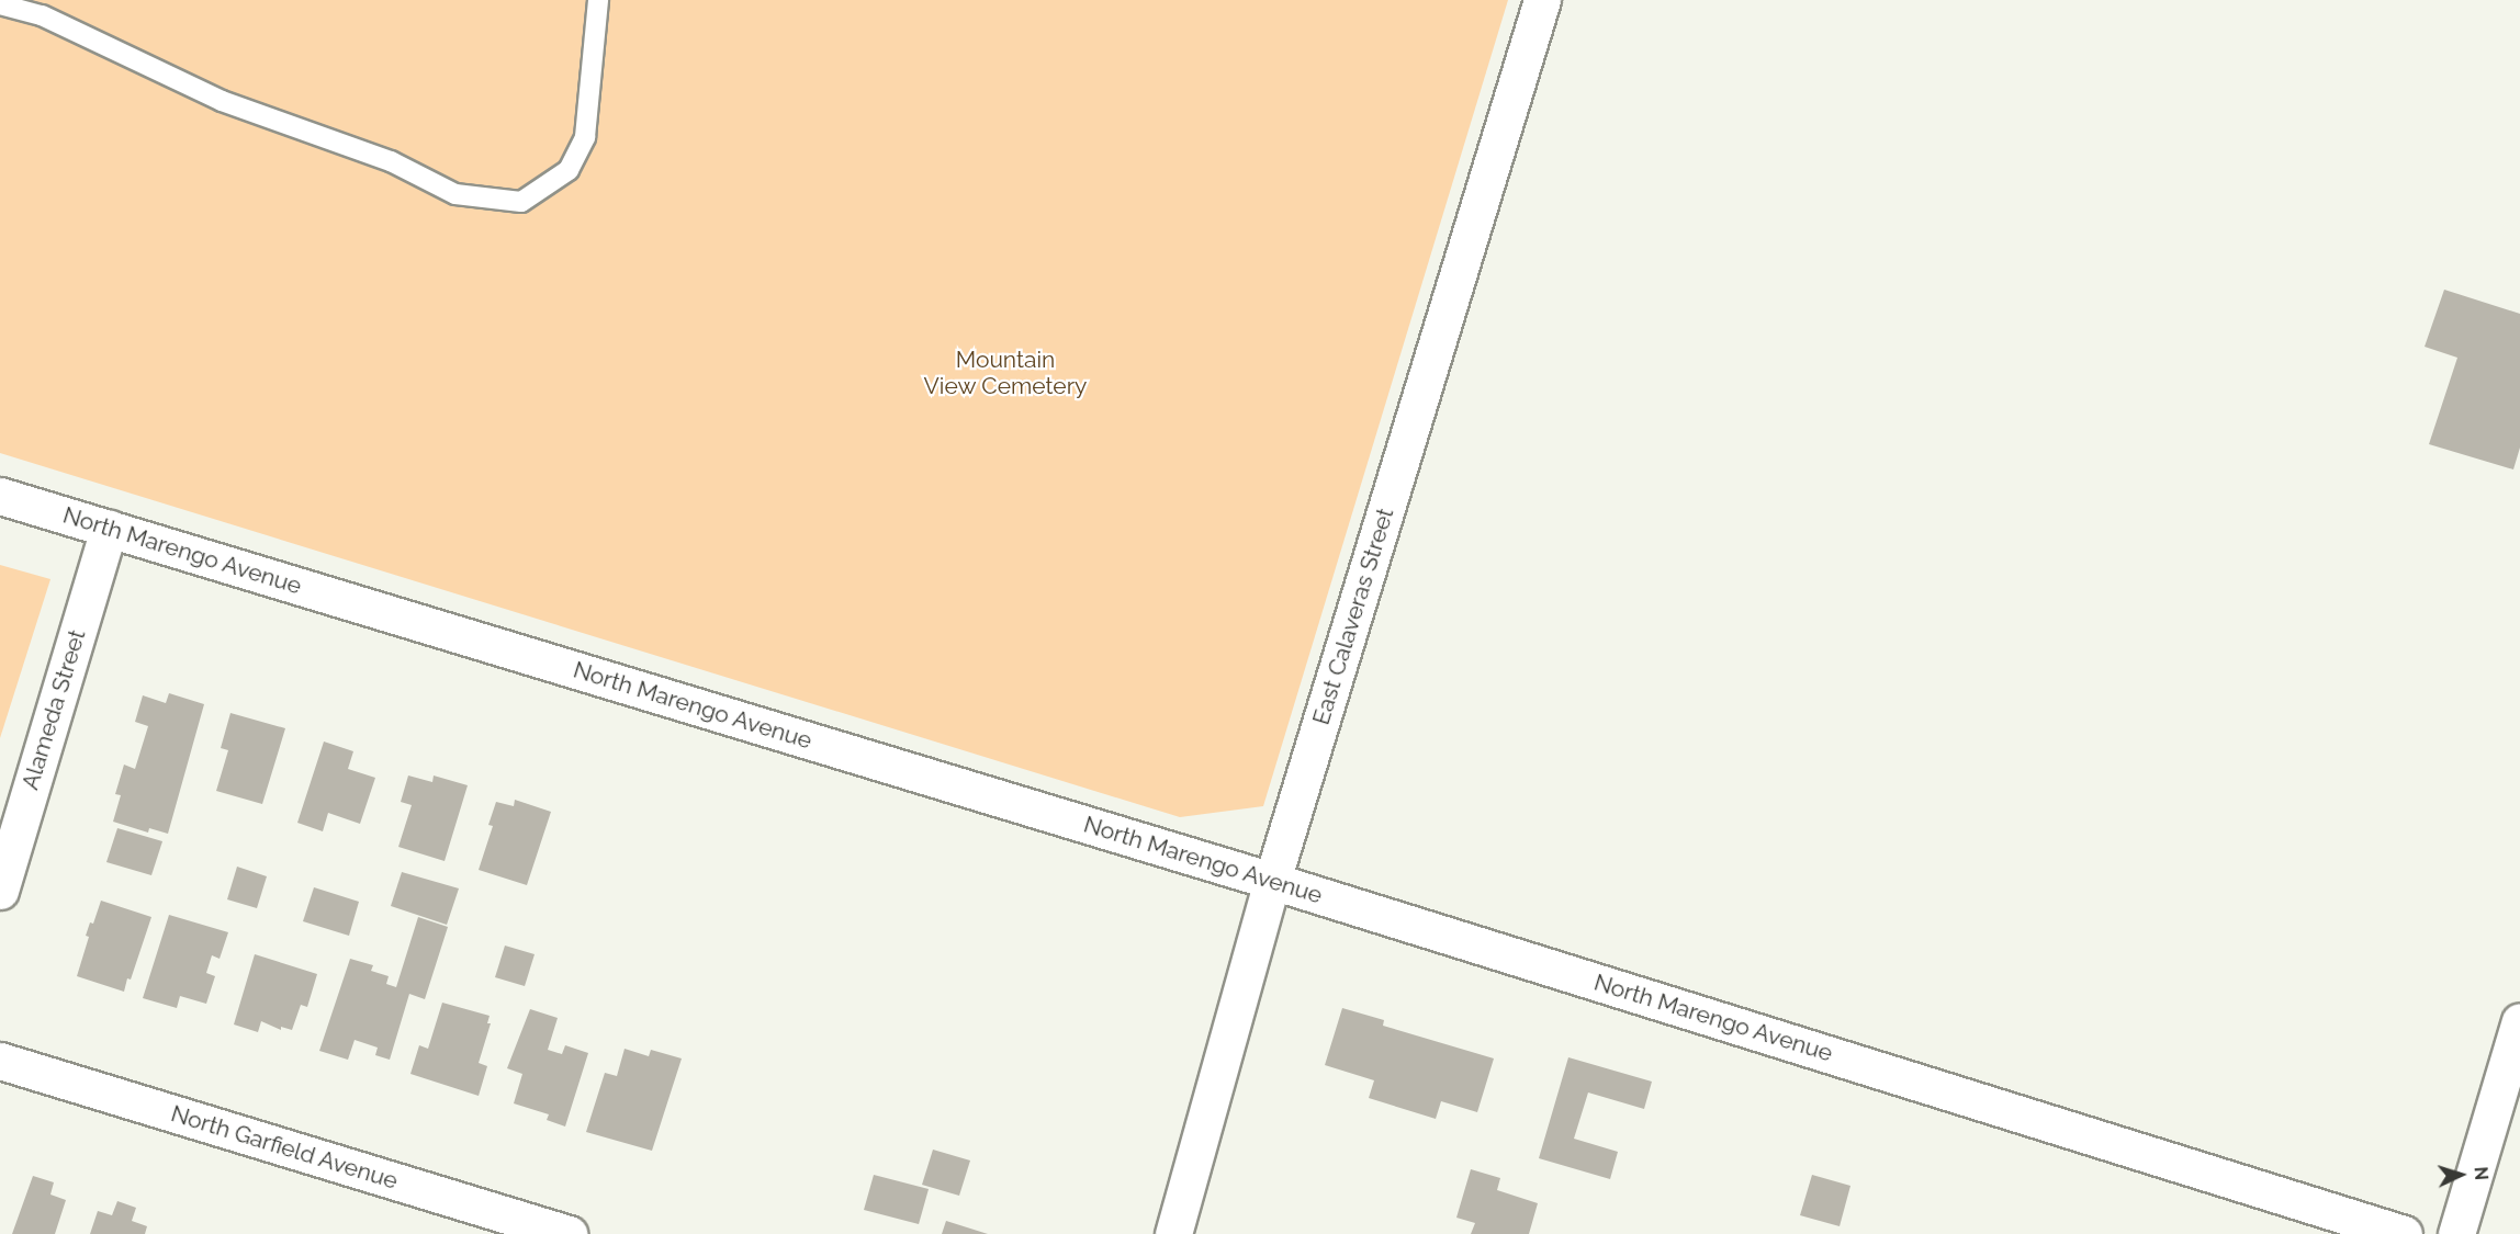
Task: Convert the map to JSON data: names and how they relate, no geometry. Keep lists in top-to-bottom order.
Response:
{
  "streets": {
    "street": [
      "North Marengo Avenue",
      "East Calaveras Street",
      "Alameda Street",
      "North Garfield Avenue"
    ]
  },
  "crossings": [
    ["North Marengo Avenue", "East Calaveras Street"],
    ["North Marengo Avenue", "Alameda Street"]
  ],
  "parks": ["Mountain View Cemetery"],
  "north": "right"
}
